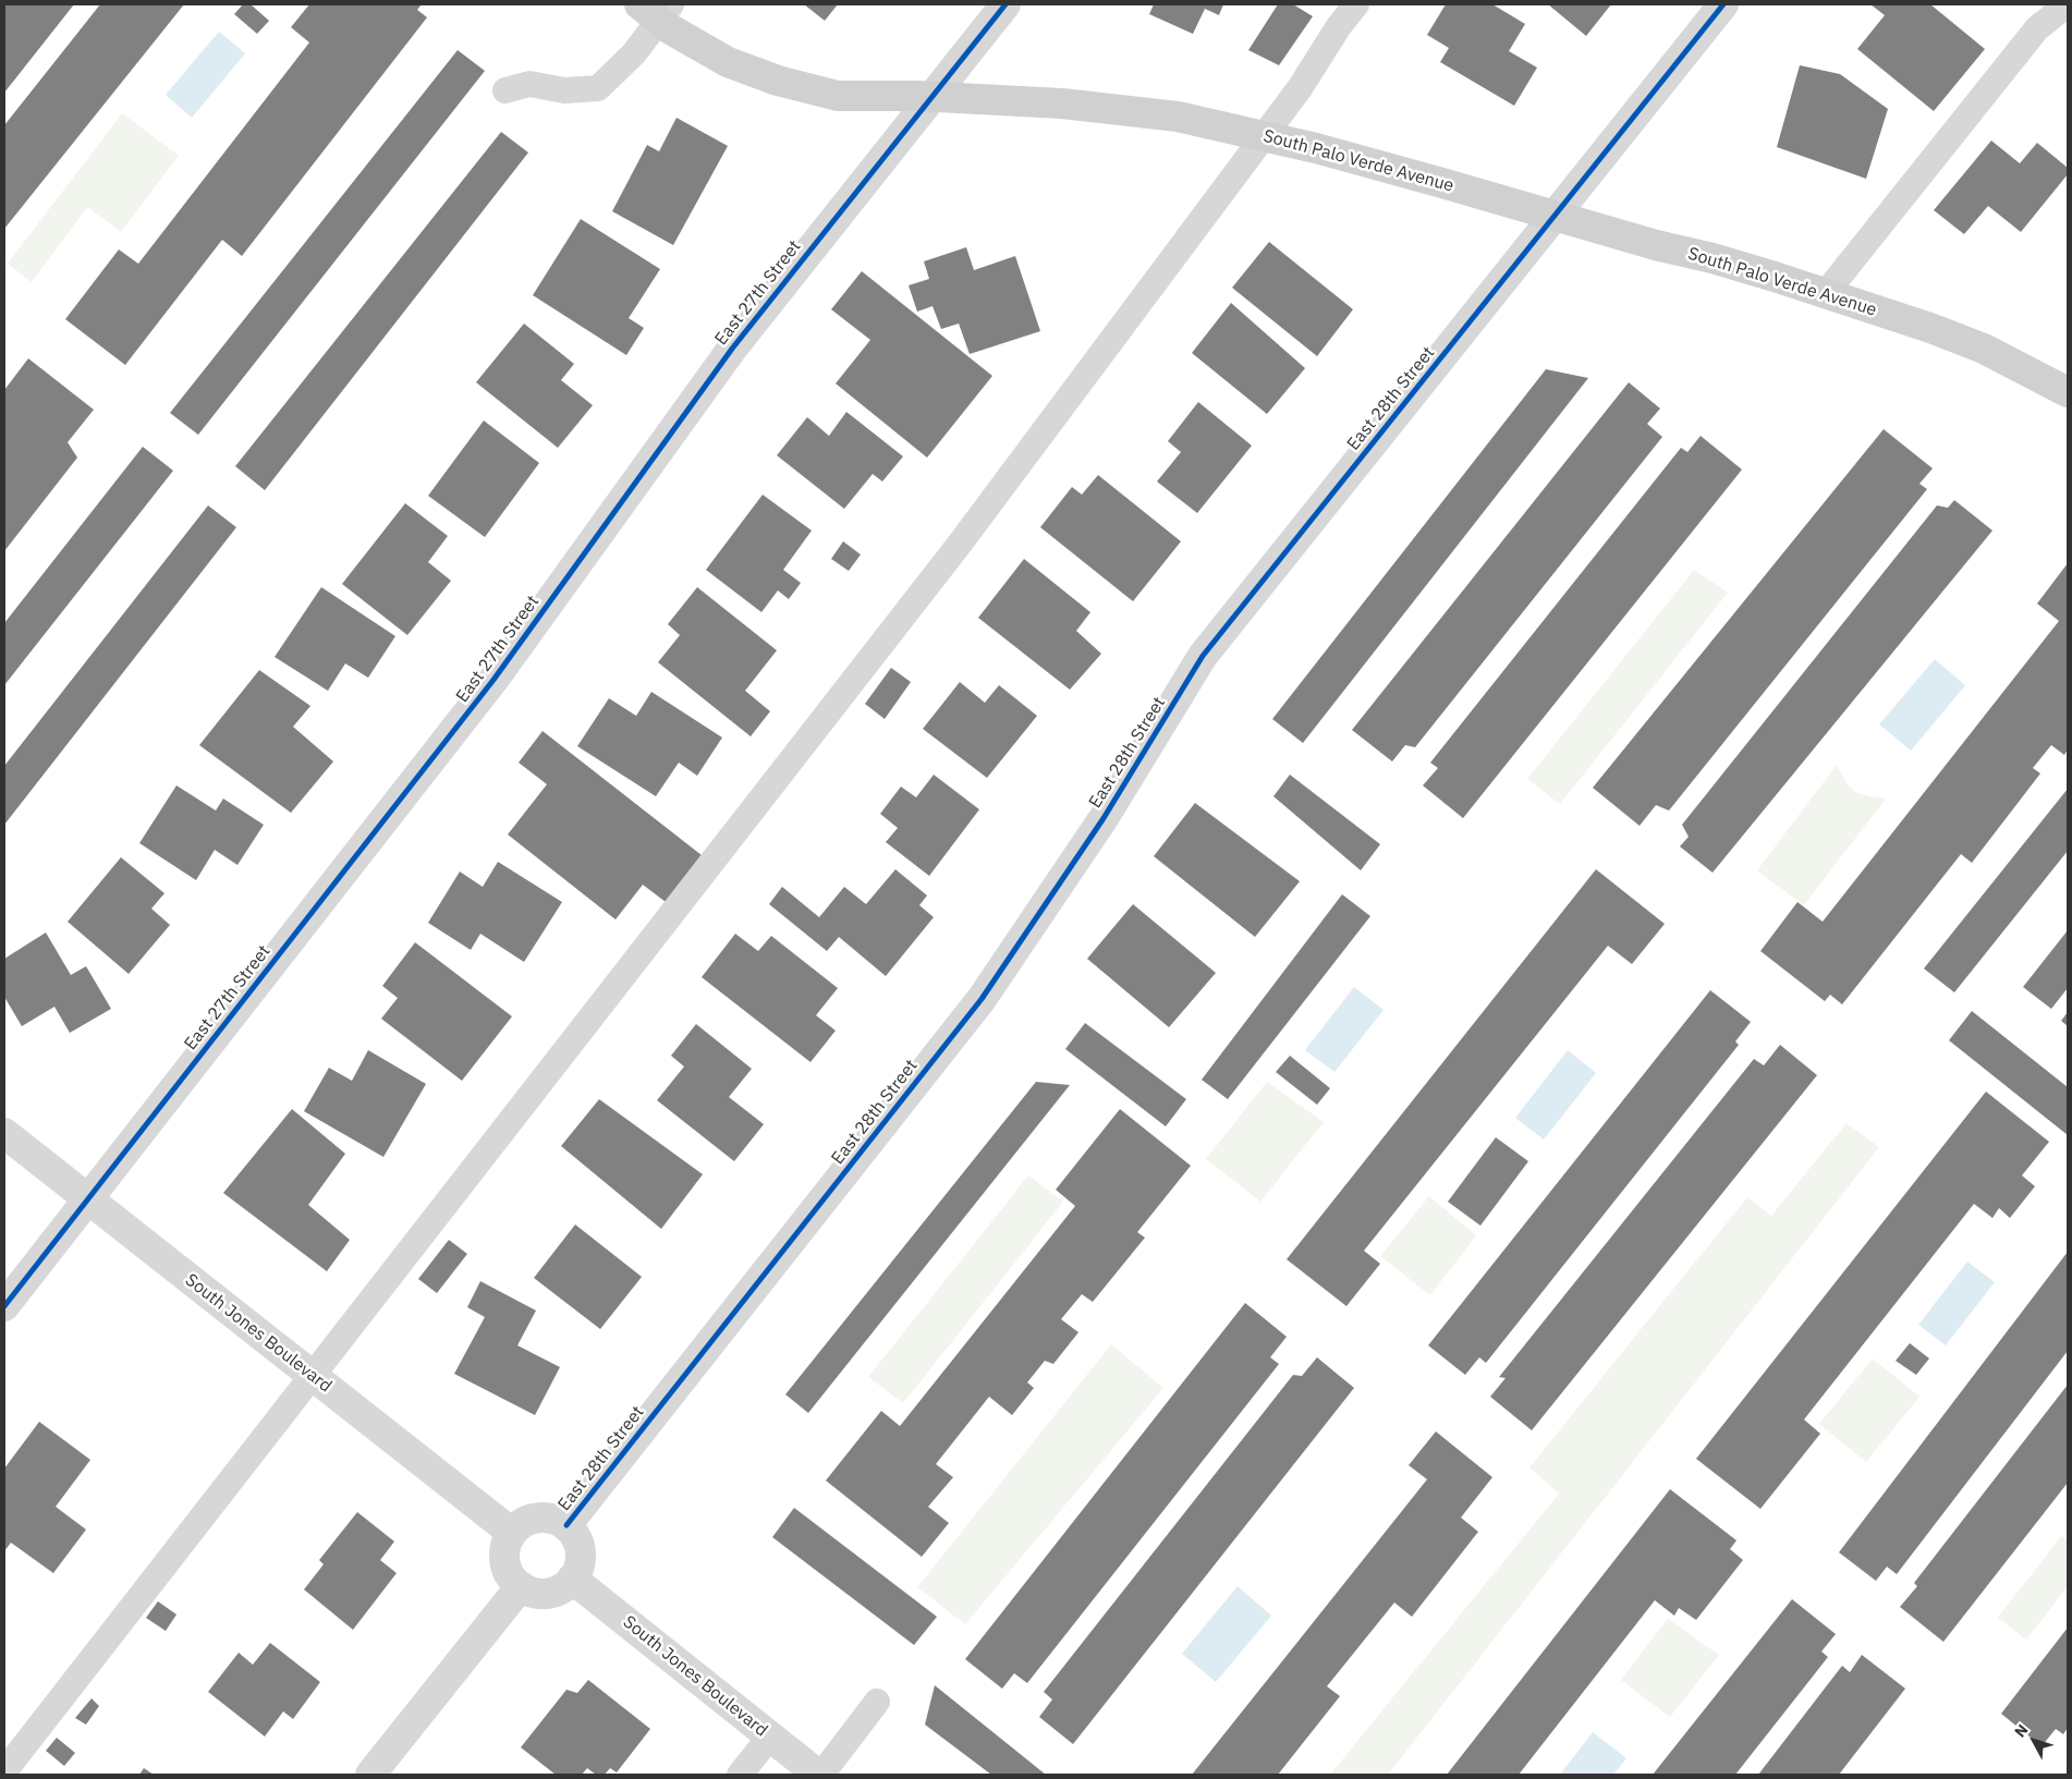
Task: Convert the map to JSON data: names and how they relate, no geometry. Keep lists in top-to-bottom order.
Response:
{
  "streets": {
    "street": [
      "South Palo Verde Avenue",
      "East 27th Street",
      "East 28th Street",
      "South Jones Boulevard"
    ]
  },
  "crossings": [
    ["South Palo Verde Avenue", "East 27th Street"],
    ["South Palo Verde Avenue", "East 28th Street"],
    ["East 27th Street", "South Jones Boulevard"],
    ["East 28th Street", "South Jones Boulevard"]
  ],
  "north": "top left"
}
